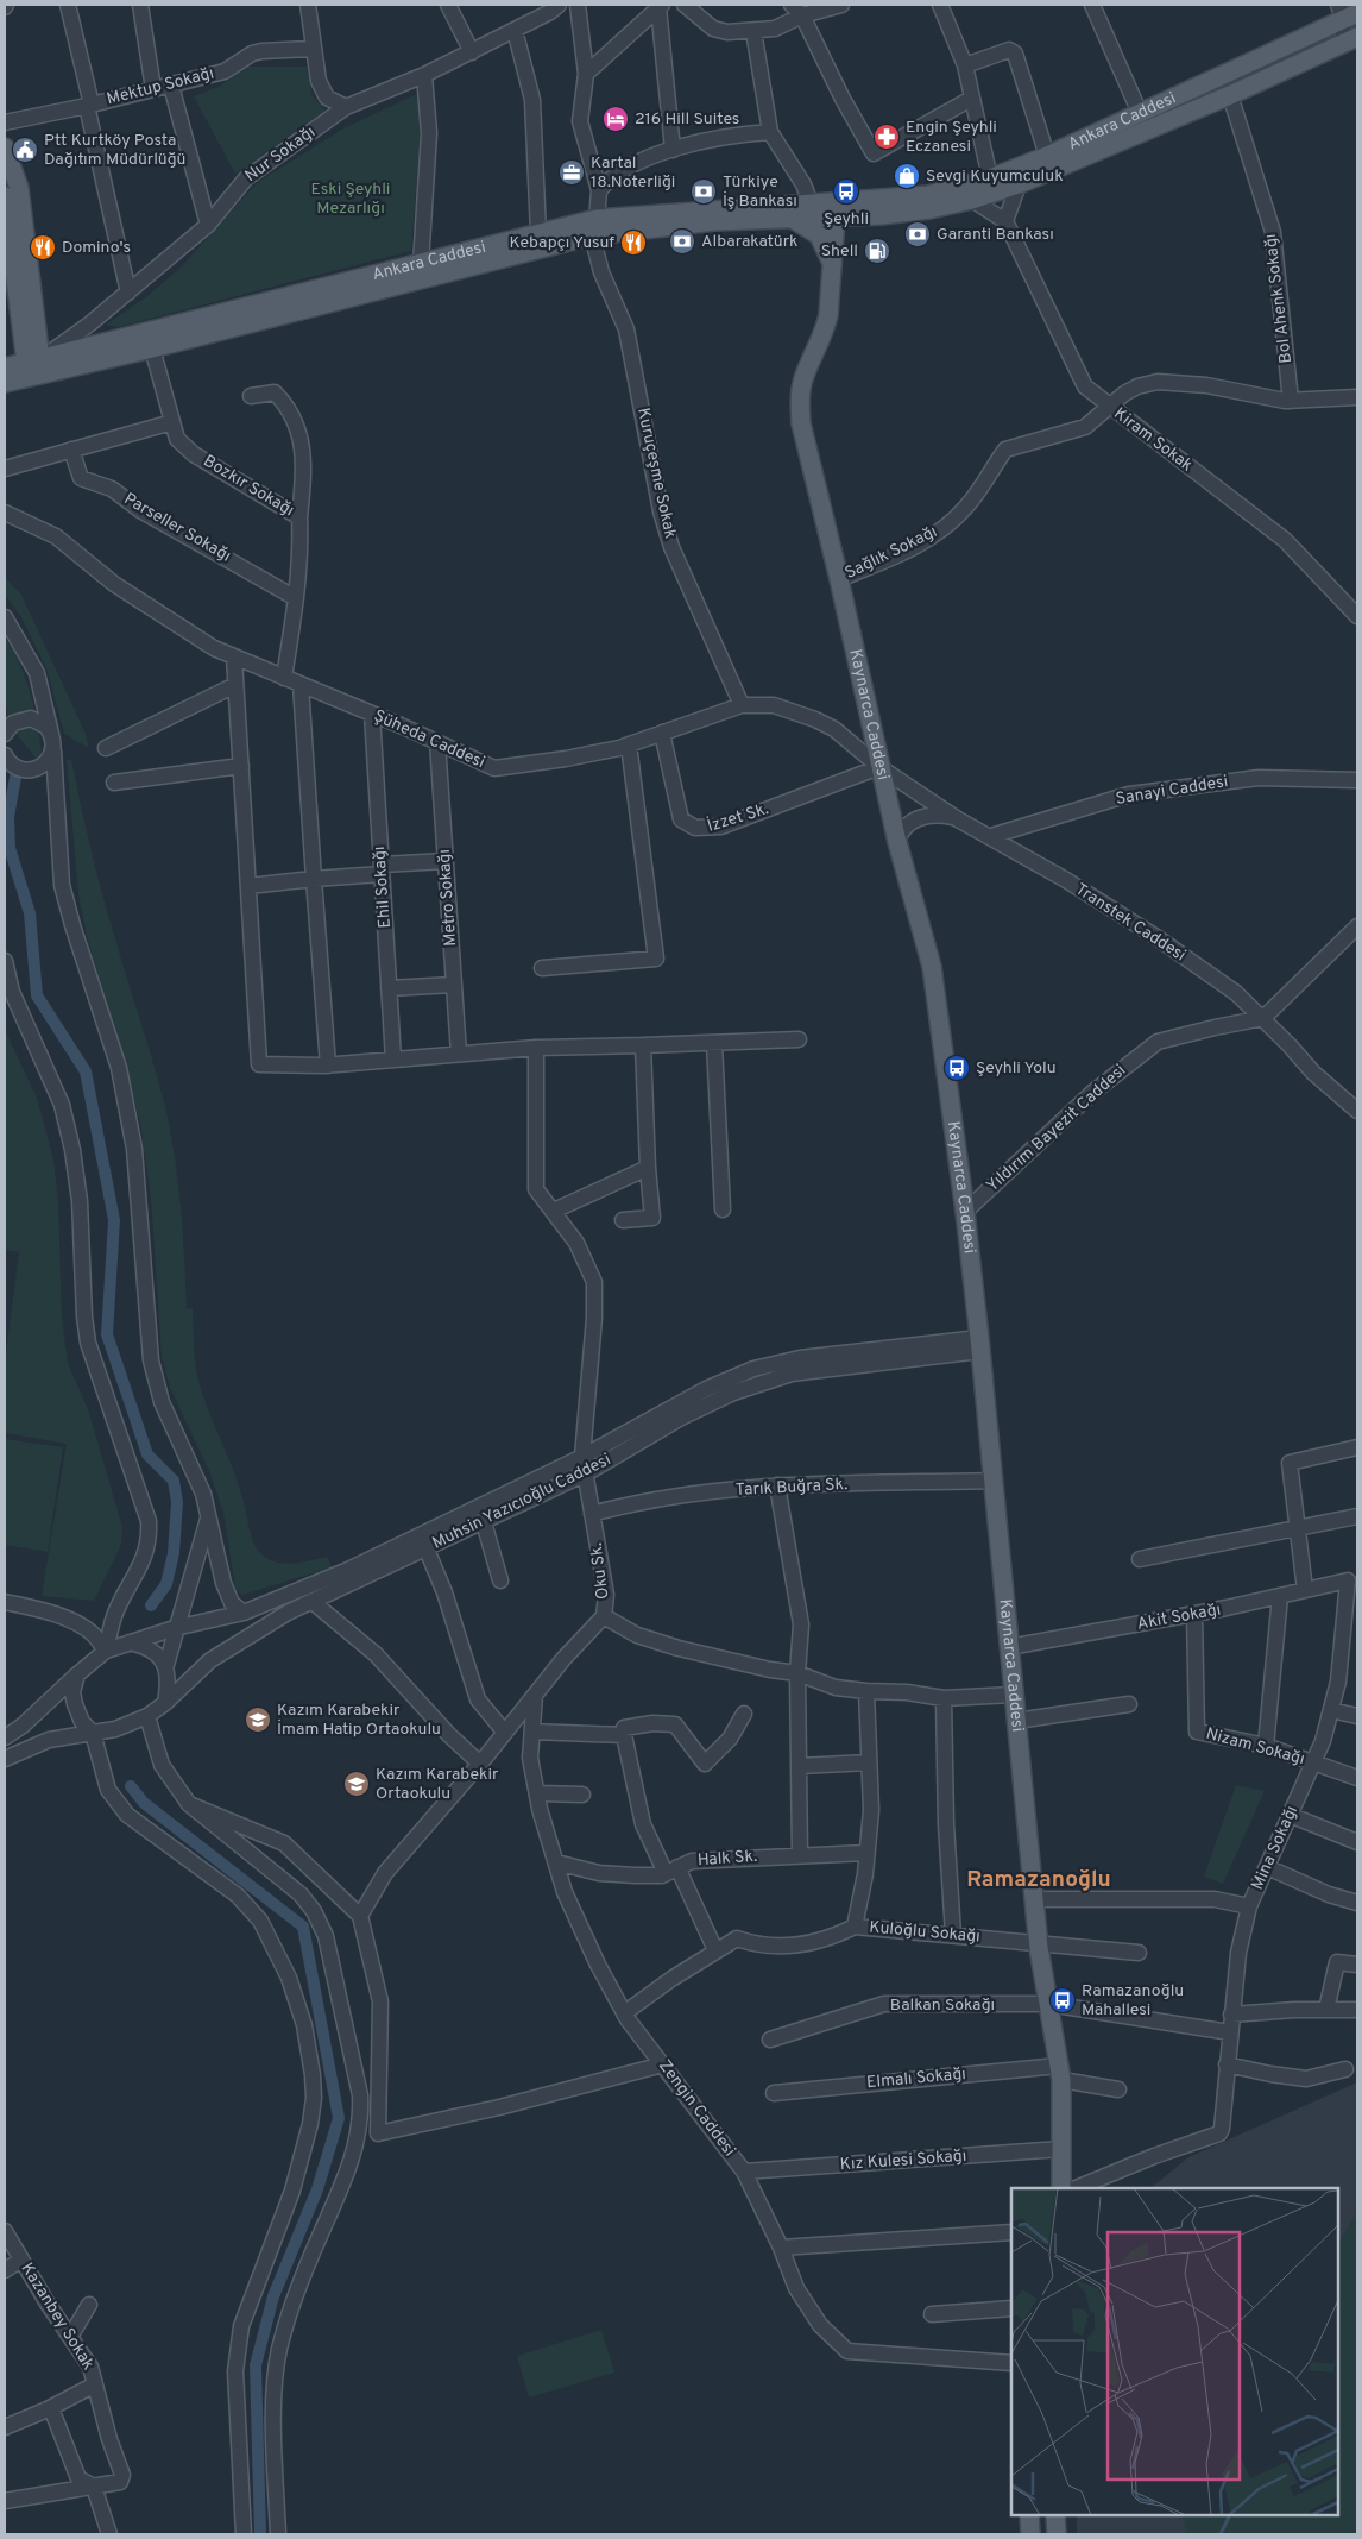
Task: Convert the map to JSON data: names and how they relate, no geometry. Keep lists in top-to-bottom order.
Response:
{
  "streets": {
    "main road": ["Ankara Caddesi", "Kaynarca Caddesi"],
    "street": [
      "Mektup Sokağı",
      "Nur Sokağı",
      "Bol Ahenk Sokağı",
      "Kiram Sokak",
      "Kuruçeşme Sokak",
      "Bozkır Sokağı",
      "Parseller Sokağı",
      "Sağlık Sokağı",
      "Şüheda Caddesi",
      "Sanayi Caddesi",
      "İzzet Sk.",
      "Ehil Sokağı",
      "Metro Sokağı",
      "Transtek Caddesi",
      "Yıldırım Bayezit Caddesi",
      "Tarık Buğra Sk.",
      "Muhsin Yazıcıoğlu Caddesi",
      "Oku Sk.",
      "Akit Sokağı",
      "Nizam Sokağı",
      "Mina Sokağı",
      "Halk Sk.",
      "Kuloğlu Sokağı",
      "Balkan Sokağı",
      "Elmalı Sokağı",
      "Zengin Caddesi",
      "Kız Kulesi Sokağı",
      "Kazanbey Sokak"
    ]
  },
  "crossings": [
    ["Ankara Caddesi", "Nur Sokağı"],
    ["Ankara Caddesi", "Bol Ahenk Sokağı"],
    ["Ankara Caddesi", "Kuruçeşme Sokak"],
    ["Ankara Caddesi", "Bozkır Sokağı"],
    ["Ankara Caddesi", "Kaynarca Caddesi"],
    ["Bol Ahenk Sokağı", "Sağlık Sokağı"],
    ["Kiram Sokak", "Sağlık Sokağı"],
    ["Kuruçeşme Sokak", "Şüheda Caddesi"],
    ["Sağlık Sokağı", "Kaynarca Caddesi"],
    ["Kaynarca Caddesi", "Şüheda Caddesi"],
    ["Kaynarca Caddesi", "İzzet Sk."],
    ["Kaynarca Caddesi", "Transtek Caddesi"],
    ["Kaynarca Caddesi", "Yıldırım Bayezit Caddesi"],
    ["Kaynarca Caddesi", "Tarık Buğra Sk."],
    ["Kaynarca Caddesi", "Muhsin Yazıcıoğlu Caddesi"],
    ["Kaynarca Caddesi", "Akit Sokağı"],
    ["Kaynarca Caddesi", "Kuloğlu Sokağı"],
    ["Kaynarca Caddesi", "Balkan Sokağı"],
    ["Kaynarca Caddesi", "Elmalı Sokağı"],
    ["Kaynarca Caddesi", "Kız Kulesi Sokağı"],
    ["Şüheda Caddesi", "İzzet Sk."],
    ["Şüheda Caddesi", "Ehil Sokağı"],
    ["Şüheda Caddesi", "Metro Sokağı"],
    ["Şüheda Caddesi", "Transtek Caddesi"],
    ["Sanayi Caddesi", "Transtek Caddesi"],
    ["İzzet Sk.", "Transtek Caddesi"],
    ["Transtek Caddesi", "Yıldırım Bayezit Caddesi"],
    ["Tarık Buğra Sk.", "Oku Sk."],
    ["Muhsin Yazıcıoğlu Caddesi", "Oku Sk."],
    ["Oku Sk.", "Zengin Caddesi"],
    ["Akit Sokağı", "Nizam Sokağı"],
    ["Akit Sokağı", "Mina Sokağı"],
    ["Nizam Sokağı", "Mina Sokağı"],
    ["Mina Sokağı", "Balkan Sokağı"],
    ["Halk Sk.", "Zengin Caddesi"],
    ["Kuloğlu Sokağı", "Zengin Caddesi"],
    ["Zengin Caddesi", "Kız Kulesi Sokağı"]
  ],
  "districts": ["Ramazanoğlu"],
  "parks": ["Eski Şeyhli Mezarlığı"],
  "places": {
    "hotel": ["216 Hill Suites"],
    "pharmacy": ["Engin Şeyhli Eczanesi"],
    "public building": ["Ptt Kurtköy Posta Dağıtım Müdürlüğü"],
    "office": ["Kartal 18.Noterliği"],
    "shop": ["Sevgi Kuyumculuk"],
    "bank": ["Türkiye İş Bankası", "Garanti Bankası", "Albarakatürk"],
    "bus stop": ["Şeyhli", "Şeyhli Yolu", "Ramazanoğlu Mahallesi"],
    "restaurant": ["Kebapçı Yusuf", "Domino's"],
    "fuel station": ["Shell"],
    "school or university": ["Kazım Karabekir İmam Hatip Ortaokulu", "Kazım Karabekir Ortaokulu"]
  }
}
